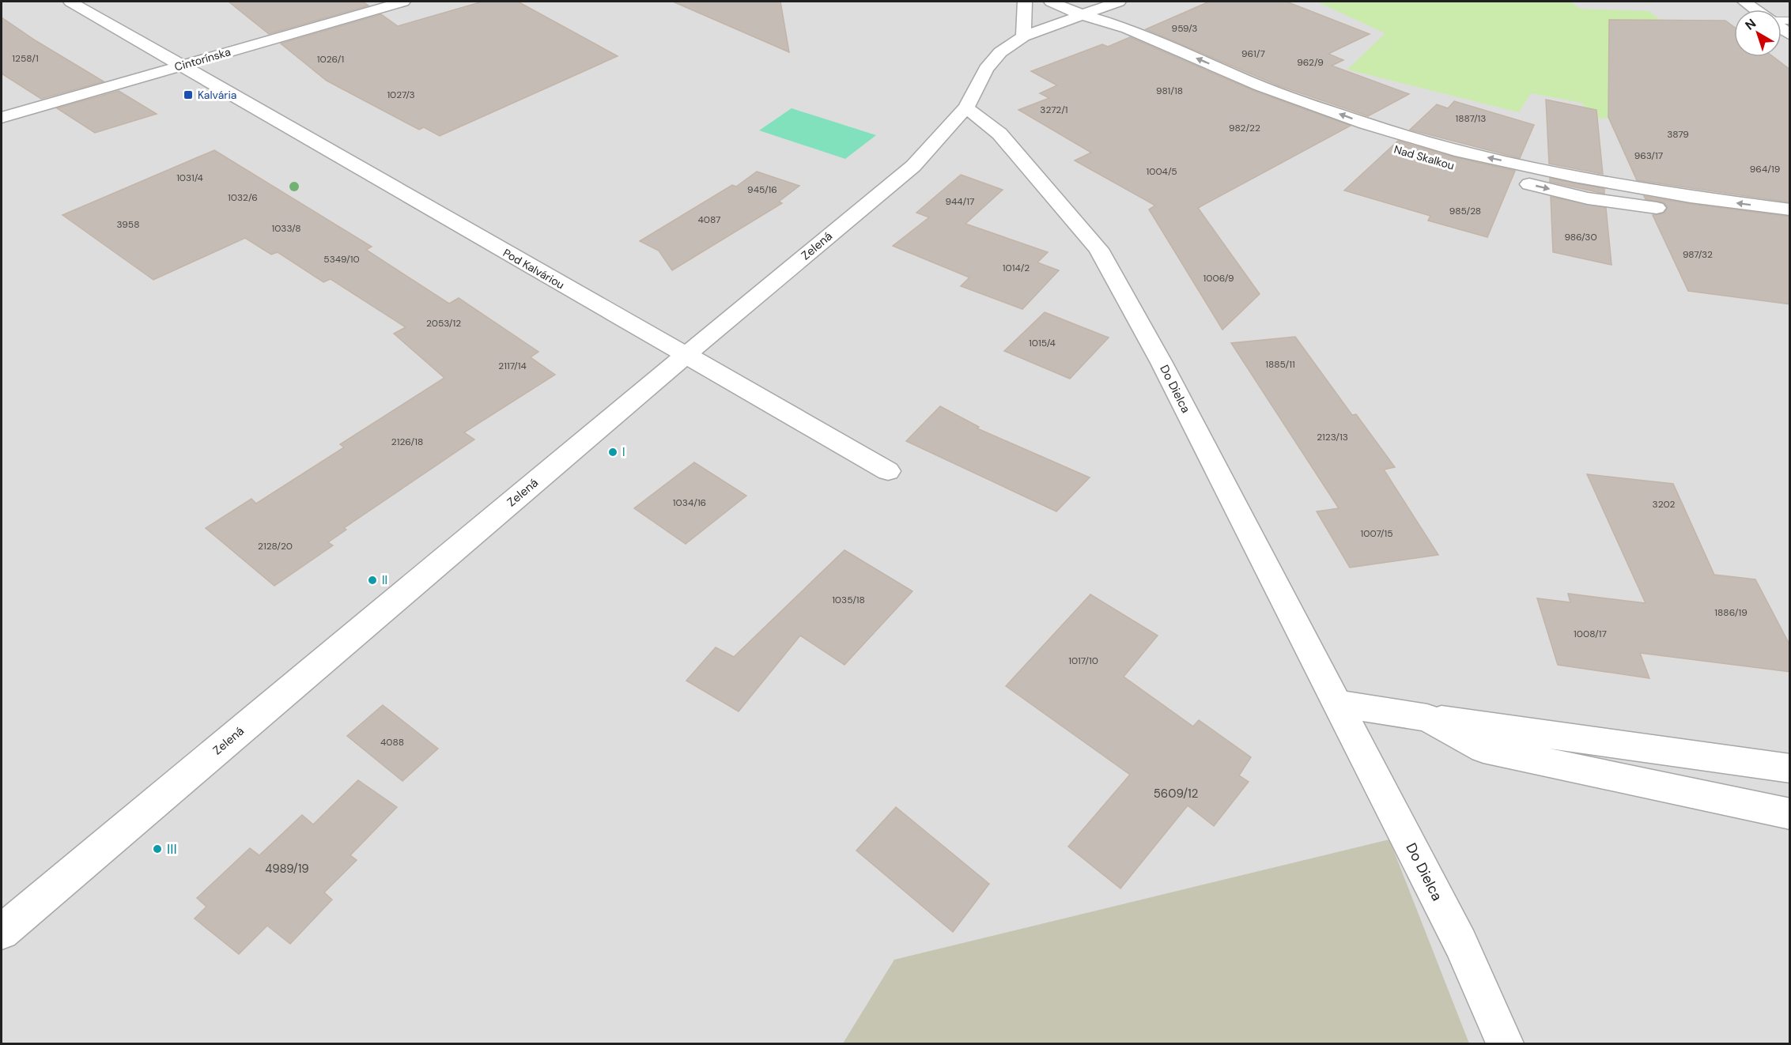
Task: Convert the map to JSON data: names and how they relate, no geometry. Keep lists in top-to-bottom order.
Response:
{
  "streets": {
    "street": [
      "Cintorínska",
      "Nad Skalkou",
      "Zelená",
      "Pod Kalváriou",
      "Do Dielca"
    ]
  },
  "crossings": [
    ["Cintorínska", "Pod Kalváriou"],
    ["Nad Skalkou", "Zelená"],
    ["Zelená", "Pod Kalváriou"],
    ["Zelená", "Do Dielca"]
  ],
  "places": {
    "transit": ["Kalvária"],
    "other": ["I", "II", "III"]
  },
  "house_numbers": [
    "959/3",
    "961/7",
    "1258/1",
    "1026/1",
    "962/9",
    "981/18",
    "1027/3",
    "3272/1",
    "1887/13",
    "982/22",
    "3879",
    "963/17",
    "964/19",
    "1004/5",
    "1031/4",
    "945/16",
    "1032/6",
    "944/17",
    "985/28",
    "4087",
    "3958",
    "1033/8",
    "986/30",
    "987/32",
    "5349/10",
    "1014/2",
    "1006/9",
    "2053/12",
    "1015/4",
    "1885/11",
    "2117/14",
    "2123/13",
    "2126/18",
    "1034/16",
    "3202",
    "1007/15",
    "2128/20",
    "1035/18",
    "1886/19",
    "1008/17",
    "1017/10",
    "4088",
    "5609/12",
    "4989/19"
  ],
  "north": "top left"
}
